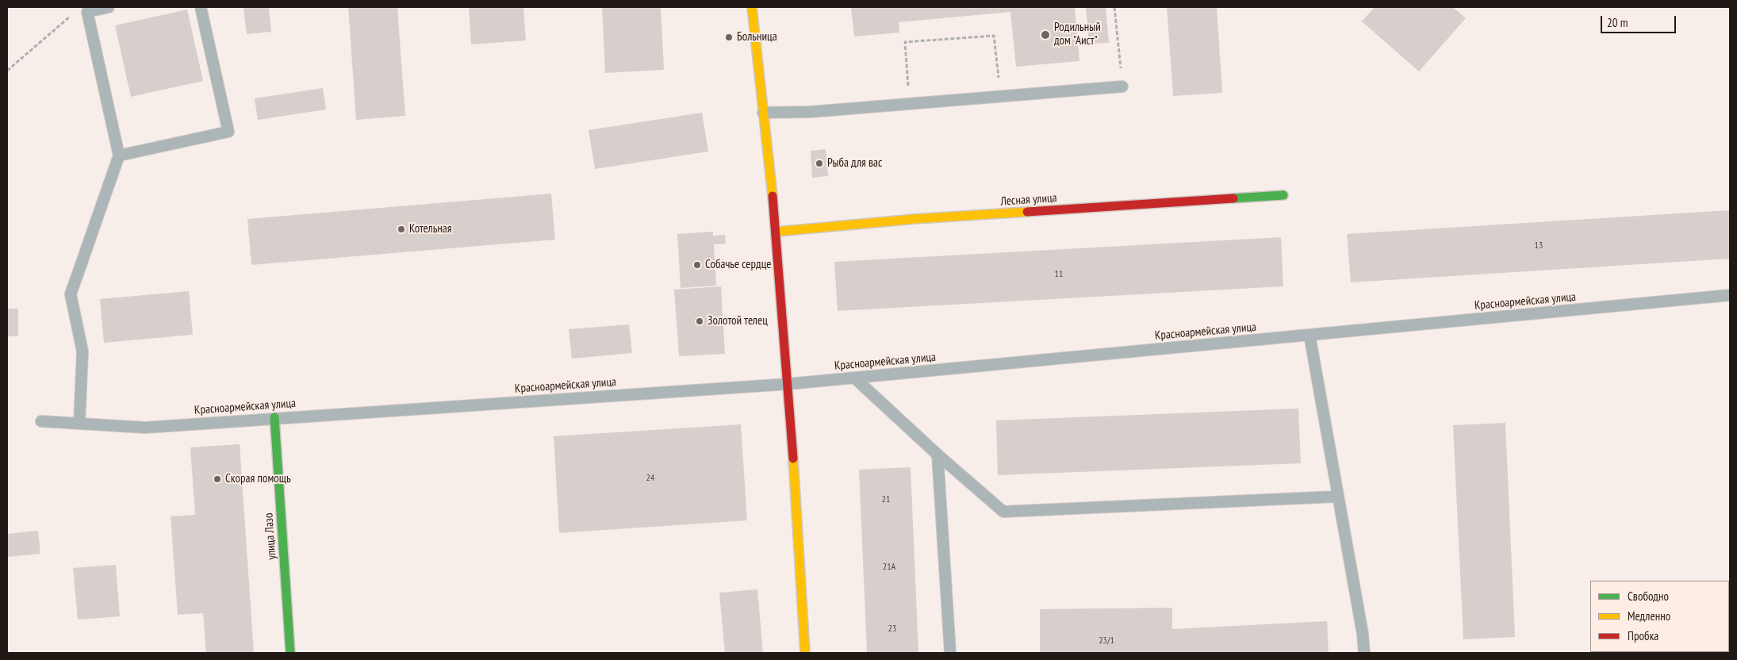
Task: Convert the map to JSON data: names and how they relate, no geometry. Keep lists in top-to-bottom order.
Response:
{
  "streets": {
    "street": ["Лесная улица", "улица Лазо"],
    "lane": ["Красноармейская улица"]
  },
  "crossings": [
    ["Красноармейская улица", "улица Лазо"]
  ],
  "places": [
    "Родильный дом \"Аист\"",
    "Больница",
    "Рыба для вас",
    "Котельная",
    "Собачье сердце",
    "Золотой телец",
    "Скорая помощь"
  ],
  "house_numbers": [
    "13",
    "11",
    "24",
    "21",
    "21А",
    "23",
    "23/1"
  ],
  "legend": ["Свободно", "Медленно", "Пробка"],
  "scale_bar": "20 m"
}
